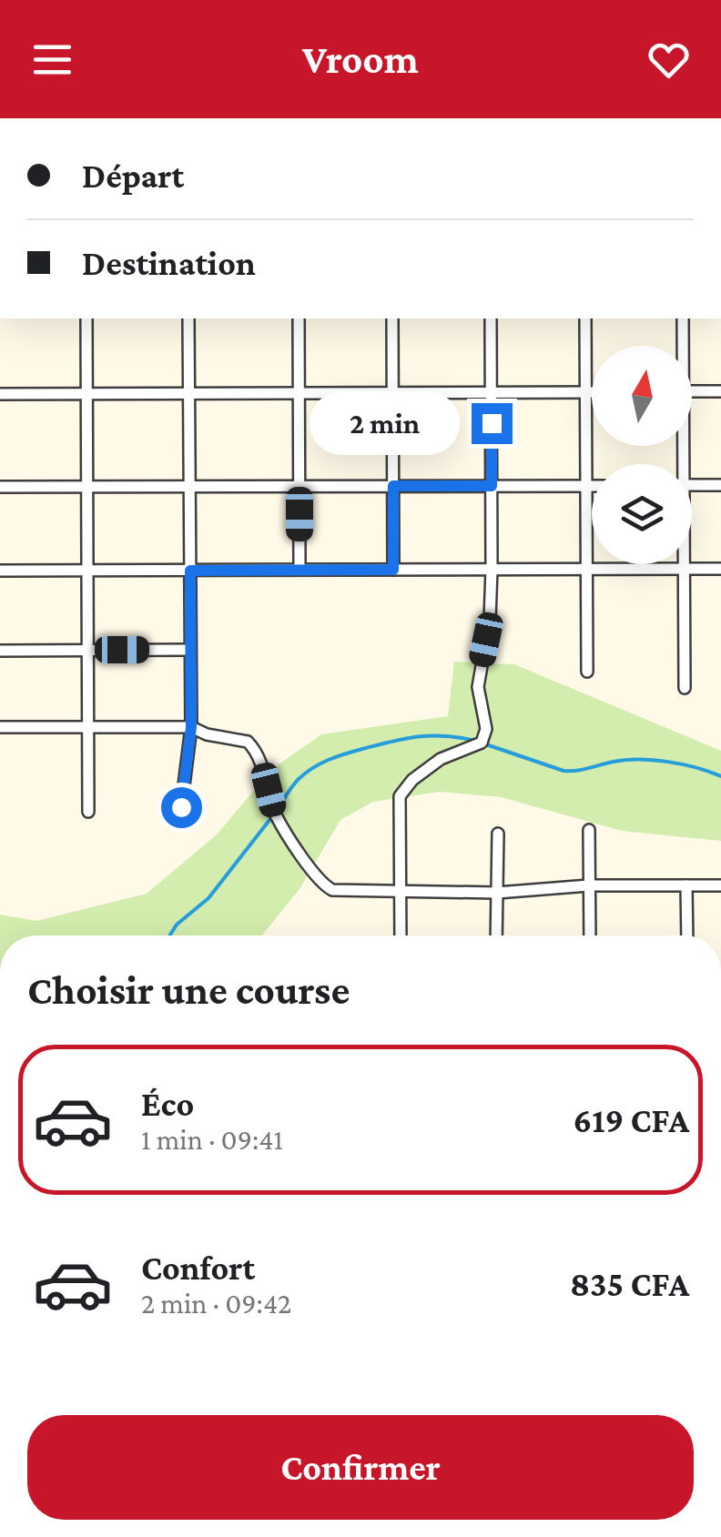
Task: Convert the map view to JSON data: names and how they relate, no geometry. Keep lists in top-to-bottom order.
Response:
{
  "north": "top",
  "page": {
    "header": "Vroom",
    "banner": ["Départ", "Destination"],
    "bubble": "2 min",
    "heading": "Choisir une course",
    "list": [
      {
        "name": "Éco",
        "note": "1 min · 09:41",
        "value": "619 CFA"
      },
      {
        "name": "Confort",
        "note": "2 min · 09:42",
        "value": "835 CFA"
      }
    ],
    "buttons": "Confirmer"
  }
}
